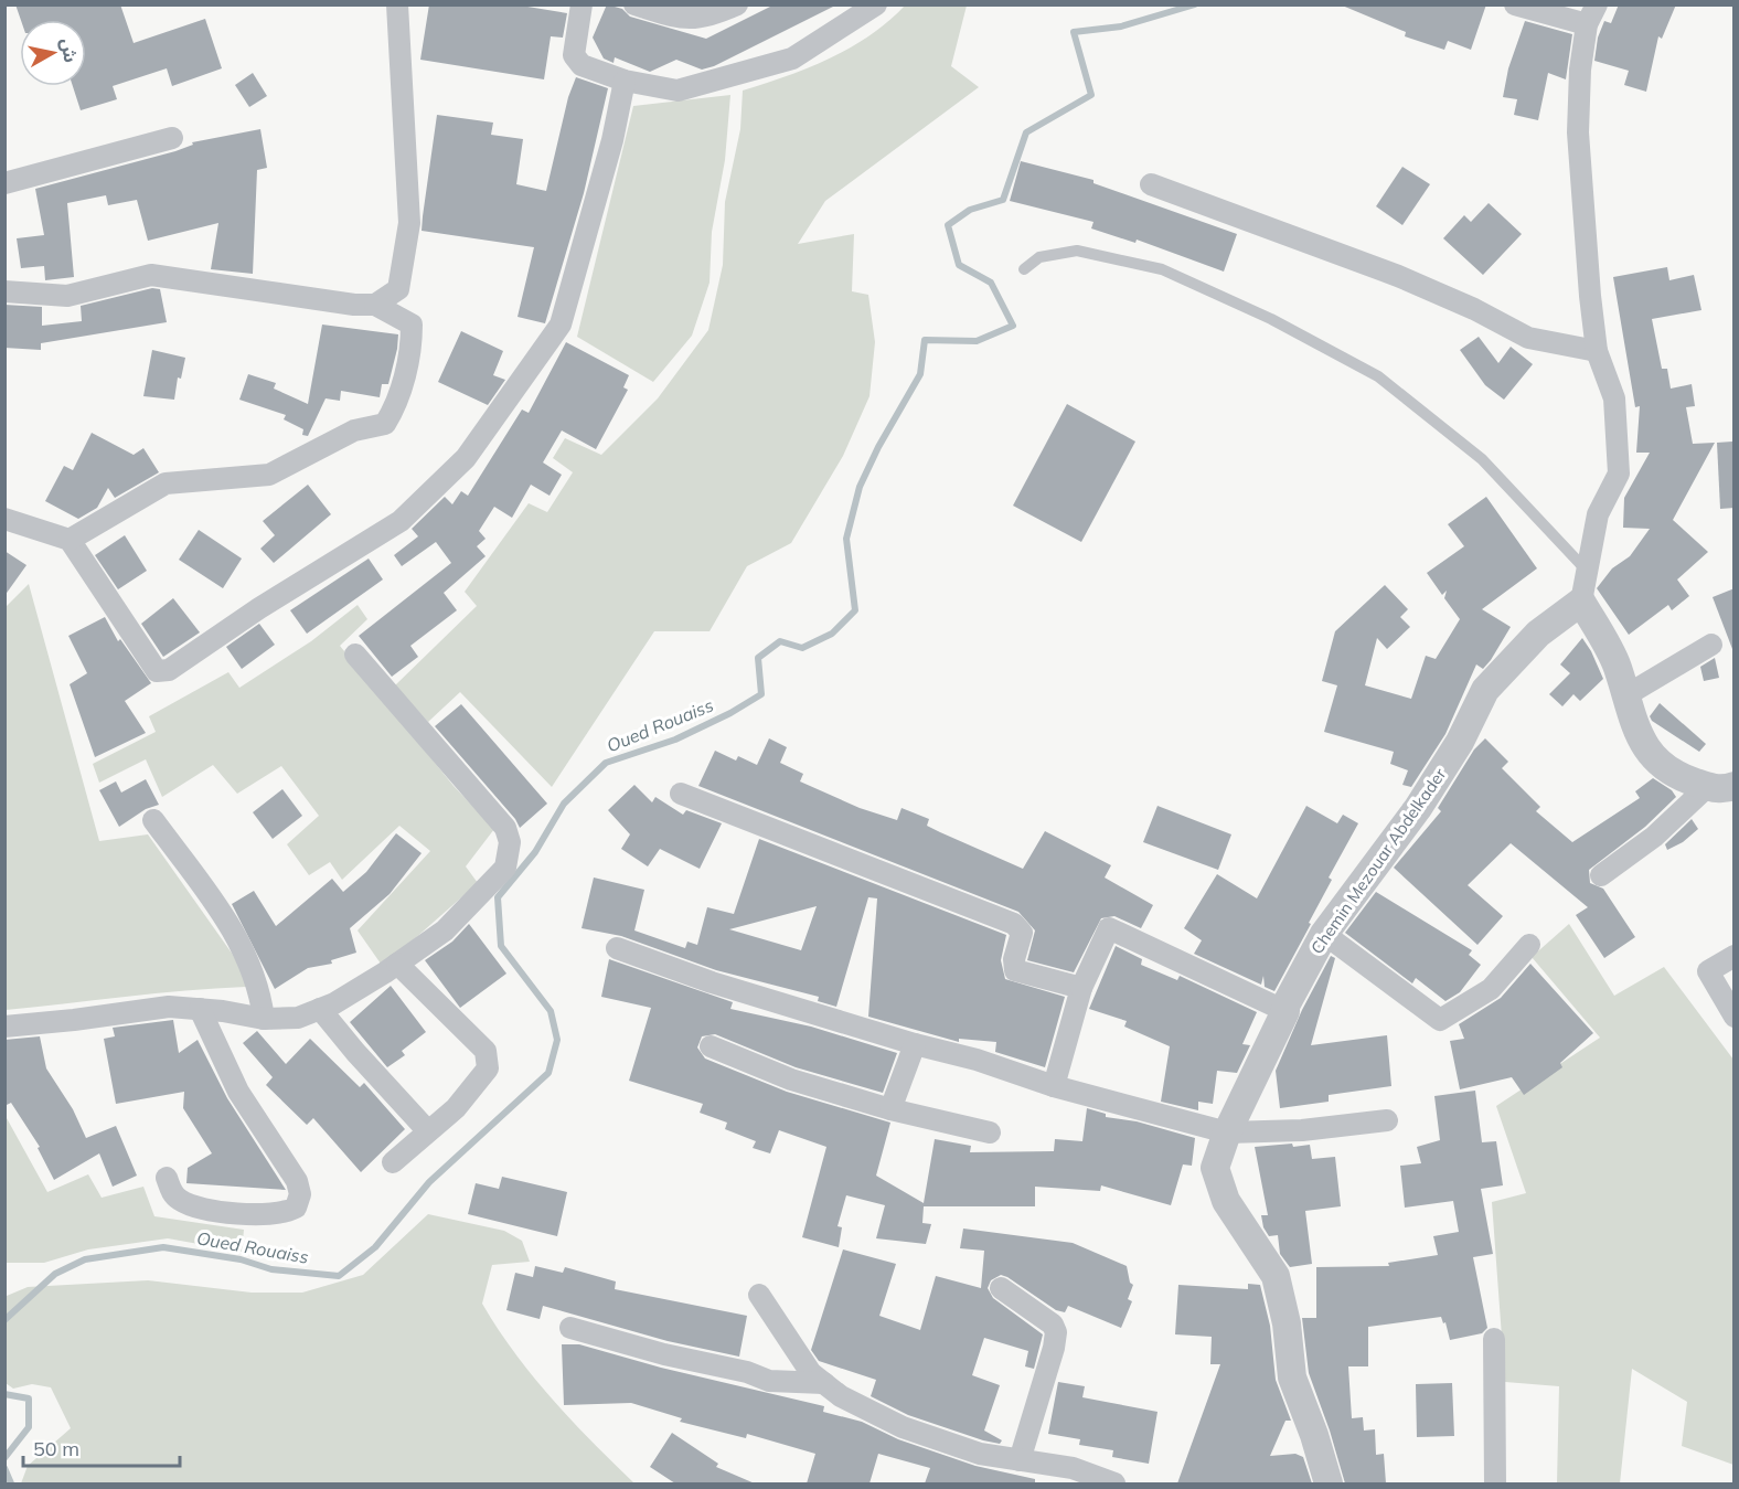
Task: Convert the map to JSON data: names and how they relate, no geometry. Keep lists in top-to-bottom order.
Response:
{
  "streets": {
    "street": ["Chemin Mezouar Abdelkader"]
  },
  "water": ["Oued Rouaiss"],
  "scale_bar": "50 m",
  "north": "right"
}
